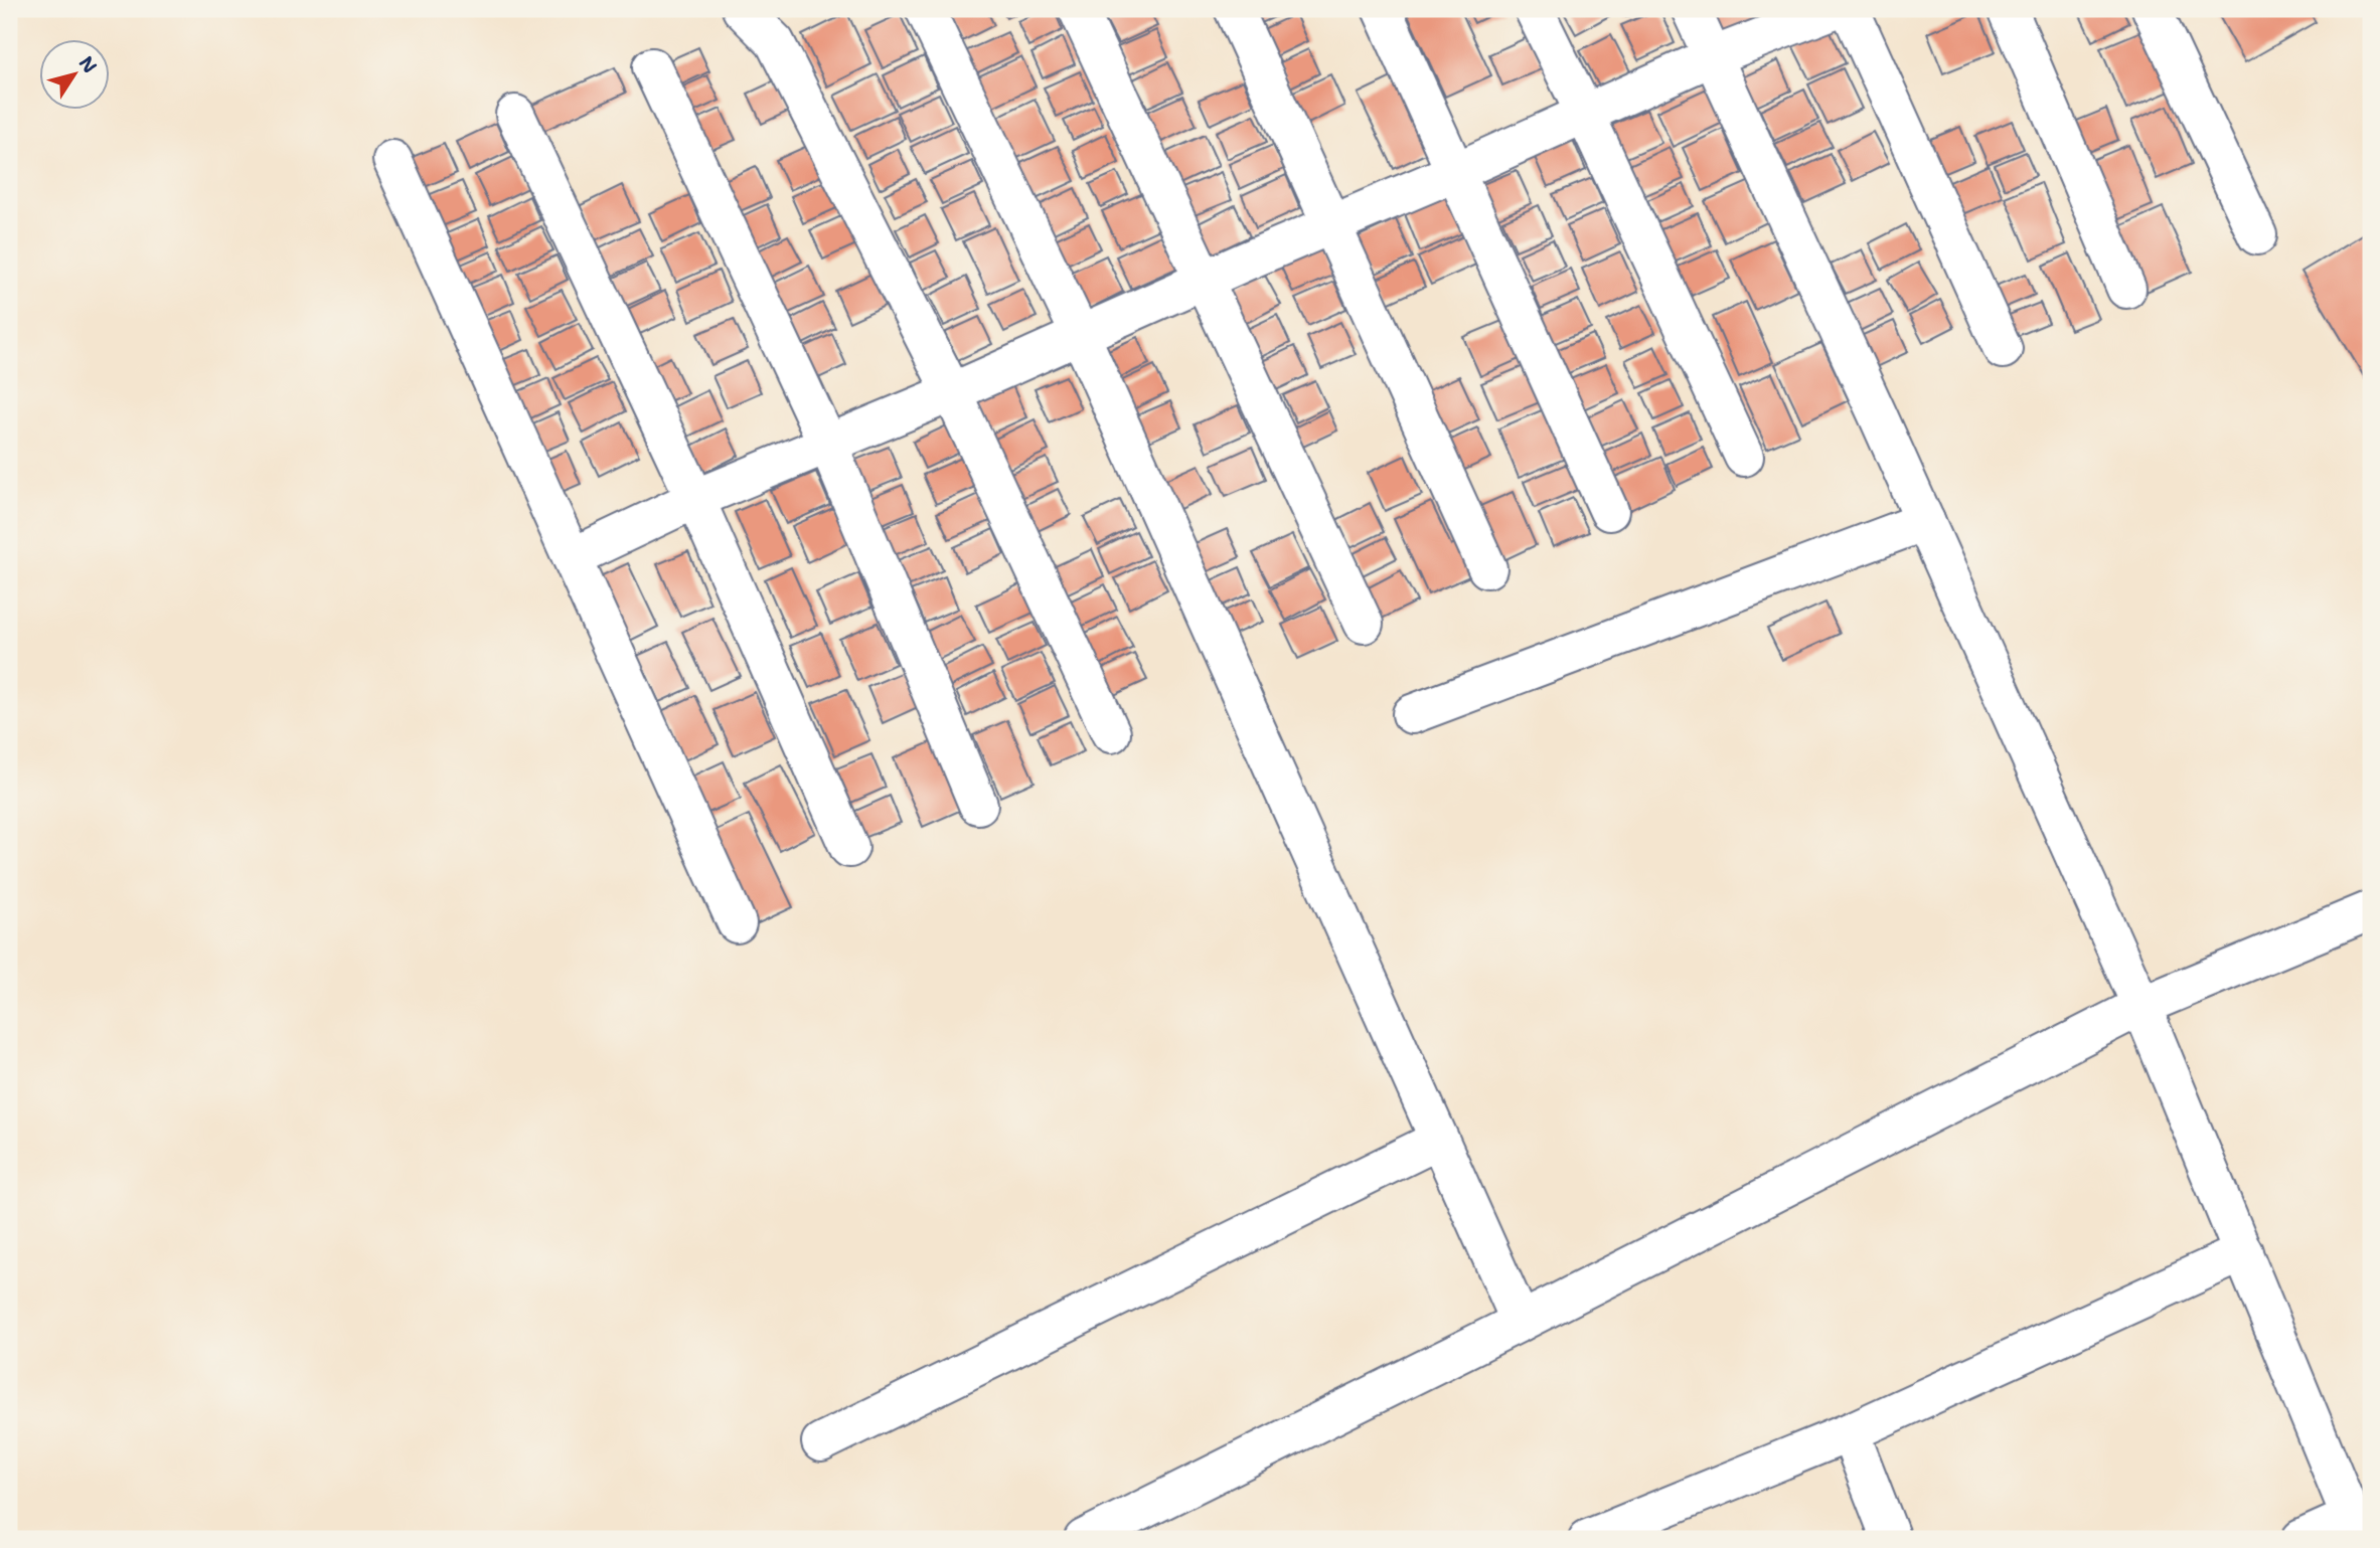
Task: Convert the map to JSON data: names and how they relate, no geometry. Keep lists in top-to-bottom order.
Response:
{
  "north": "top right"
}
